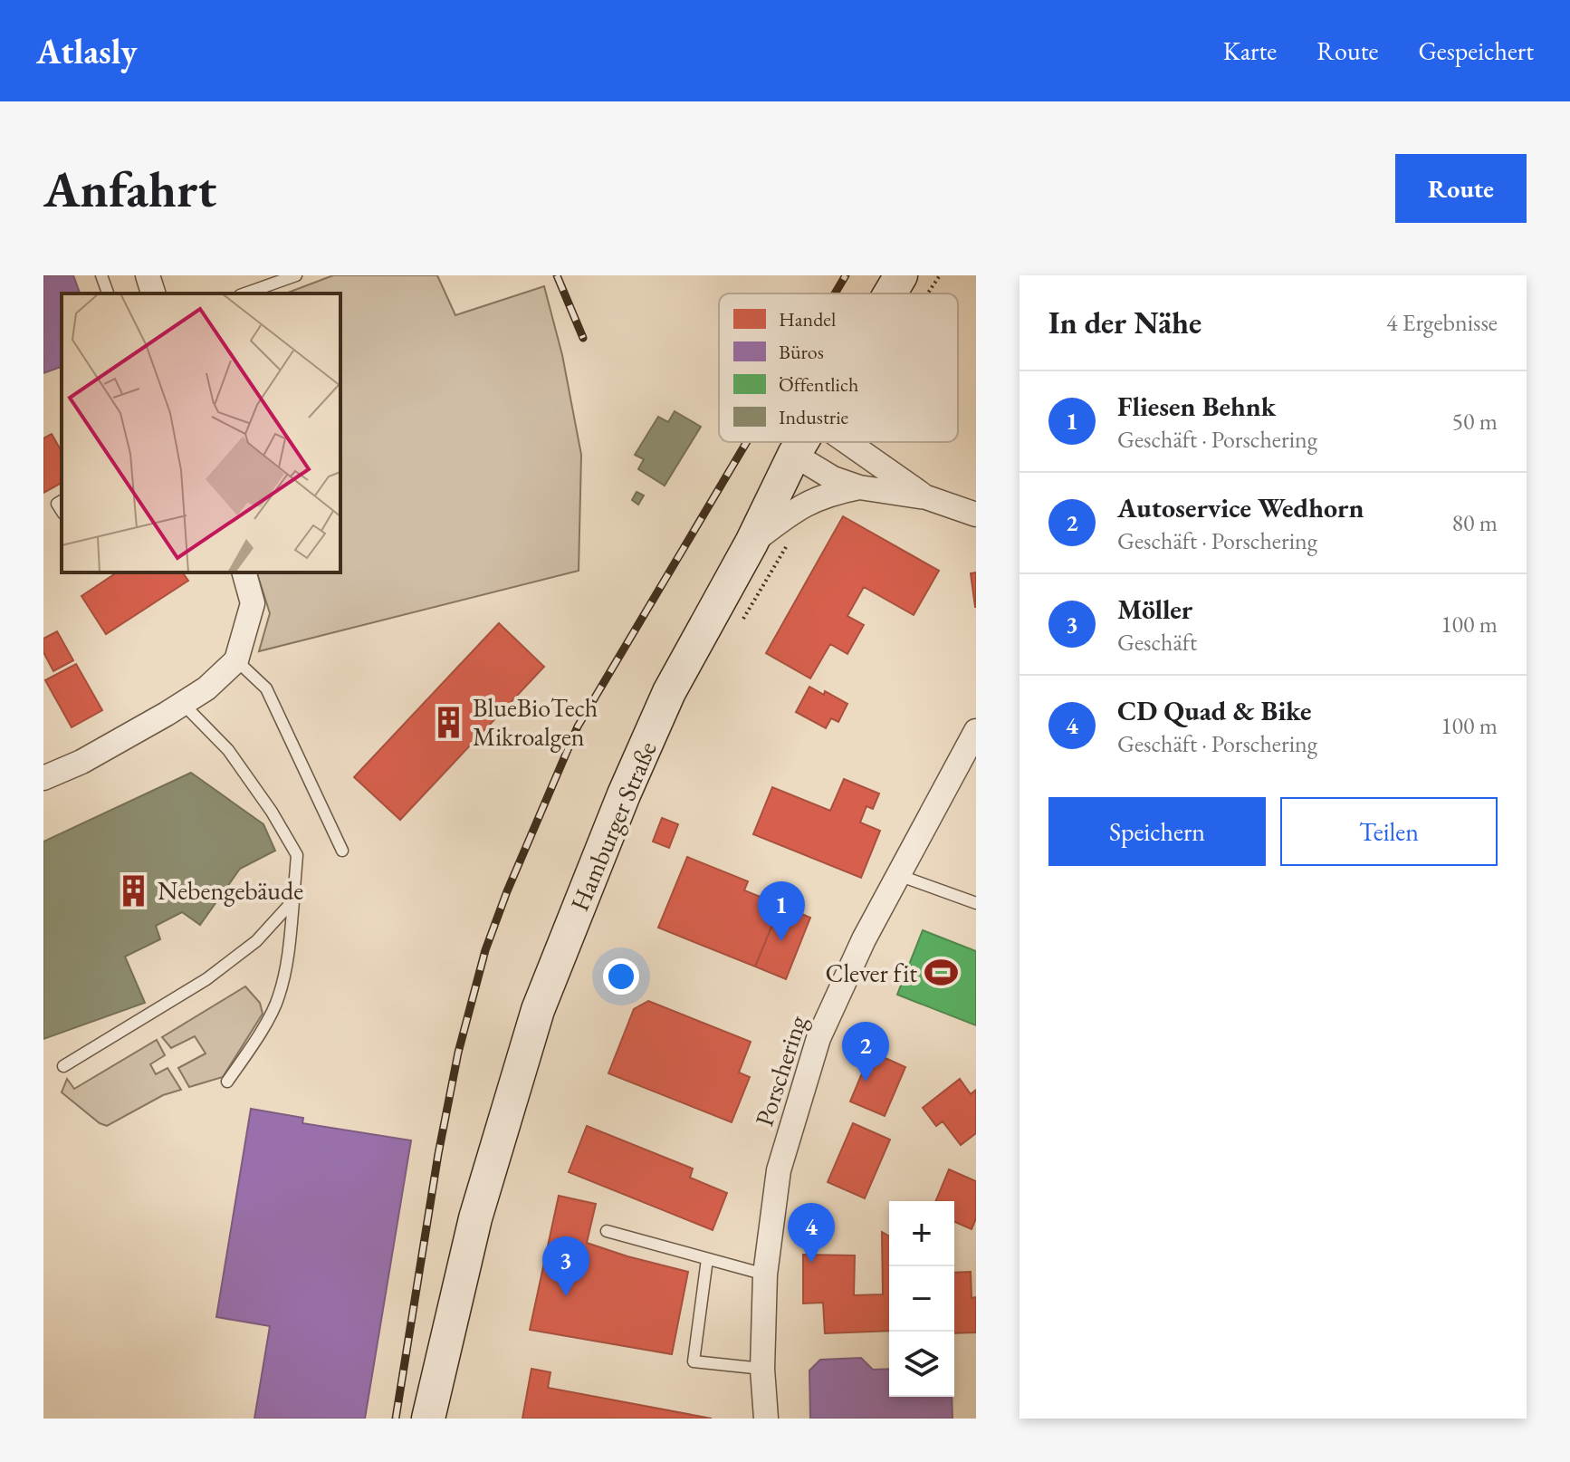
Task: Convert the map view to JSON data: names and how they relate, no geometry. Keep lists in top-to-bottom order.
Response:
{
  "streets": {
    "main road": ["Hamburger Straße"],
    "street": ["Porschering"]
  },
  "places": {
    "building": ["BlueBioTech Mikroalgen", "Nebengebäude"],
    "sports": ["Clever fit"]
  },
  "legend": [
    "Handel",
    "Büros",
    "Öffentlich",
    "Industrie"
  ],
  "page": {
    "header": "Atlasly",
    "nav": ["Karte", "Route", "Gespeichert"],
    "buttons": [
      "Route",
      ["Speichern", "Teilen"]
    ],
    "title": "Anfahrt",
    "heading": ["In der Nähe", "4 Ergebnisse"],
    "list": [
      {
        "mark": "1",
        "name": "Fliesen Behnk",
        "note": "Geschäft · Porschering",
        "value": "50 m"
      },
      {
        "mark": "2",
        "name": "Autoservice Wedhorn",
        "note": "Geschäft · Porschering",
        "value": "80 m"
      },
      {
        "mark": "3",
        "name": "Möller",
        "note": "Geschäft",
        "value": "100 m"
      },
      {
        "mark": "4",
        "name": "CD Quad & Bike",
        "note": "Geschäft · Porschering",
        "value": "100 m"
      }
    ],
    "pins": [
      "1",
      "2",
      "4",
      "3"
    ],
    "map_buttons": ["+", "−"]
  }
}
